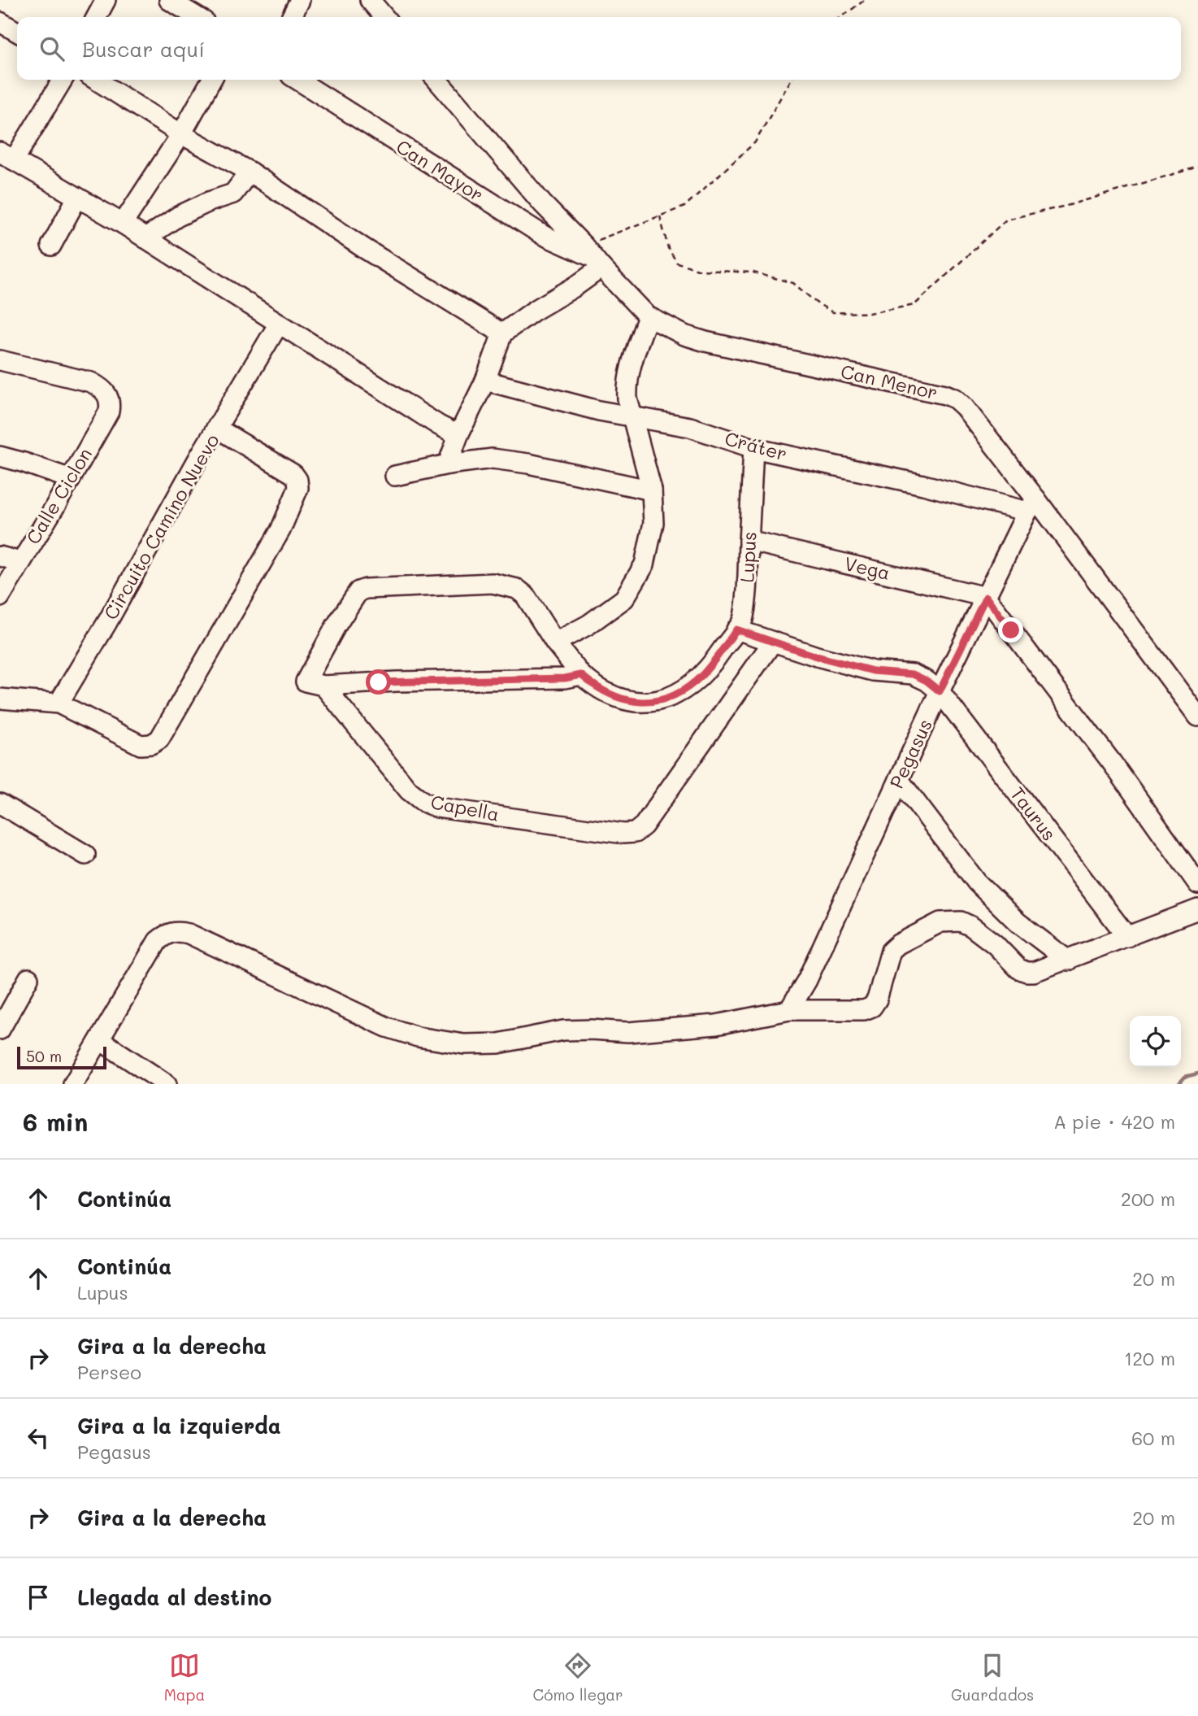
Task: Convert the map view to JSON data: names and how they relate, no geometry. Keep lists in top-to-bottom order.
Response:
{
  "streets": {
    "street": [
      "Can Mayor",
      "Can Menor",
      "Cráter",
      "Calle Ciclon",
      "Circuito Camino Nuevo",
      "Lupus",
      "Vega",
      "Pegasus",
      "Capella",
      "Taurus"
    ]
  },
  "crossings": [
    ["Can Mayor", "Can Menor"],
    ["Can Menor", "Cráter"],
    ["Can Menor", "Pegasus"],
    ["Cráter", "Lupus"],
    ["Cráter", "Pegasus"],
    ["Lupus", "Vega"],
    ["Lupus", "Capella"],
    ["Lupus", "Taurus"],
    ["Vega", "Pegasus"],
    ["Pegasus", "Taurus"],
    ["Capella", "Taurus"]
  ],
  "scale_bar": "50 m",
  "page": {
    "search": "Buscar aquí",
    "scale": "50 m",
    "heading": ["6 min", "A pie · 420 m"],
    "list": [
      ["Continúa", "200 m"],
      ["Continúa", "Lupus", "20 m"],
      ["Gira a la derecha", "Perseo", "120 m"],
      ["Gira a la izquierda", "Pegasus", "60 m"],
      ["Gira a la derecha", "20 m"],
      "Llegada al destino"
    ],
    "nav": ["Mapa", "Cómo llegar", "Guardados"]
  }
}
